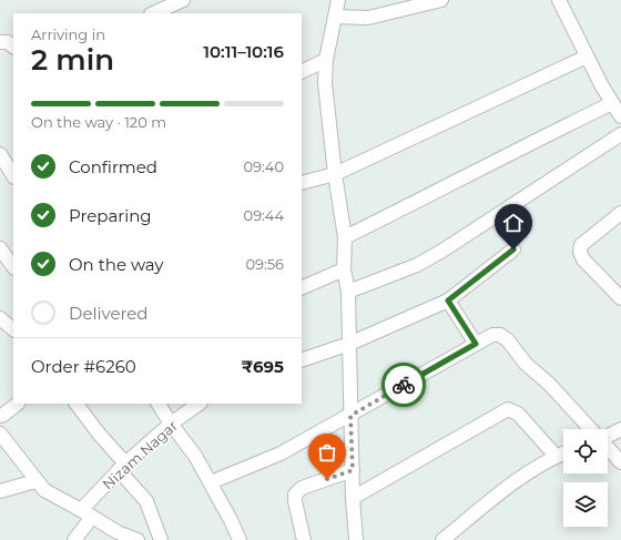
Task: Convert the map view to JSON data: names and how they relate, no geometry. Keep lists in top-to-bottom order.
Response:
{
  "streets": {
    "street": ["Nizam Nagar"]
  },
  "page": {
    "heading": ["2 min", "Arriving in", "10:11–10:16"],
    "panel": ["Order #6260", "₹695"],
    "bar": "On the way · 120 m",
    "list": [
      ["Confirmed", "09:40"],
      ["Preparing", "09:44"],
      ["On the way", "09:56"],
      "Delivered"
    ]
  }
}
